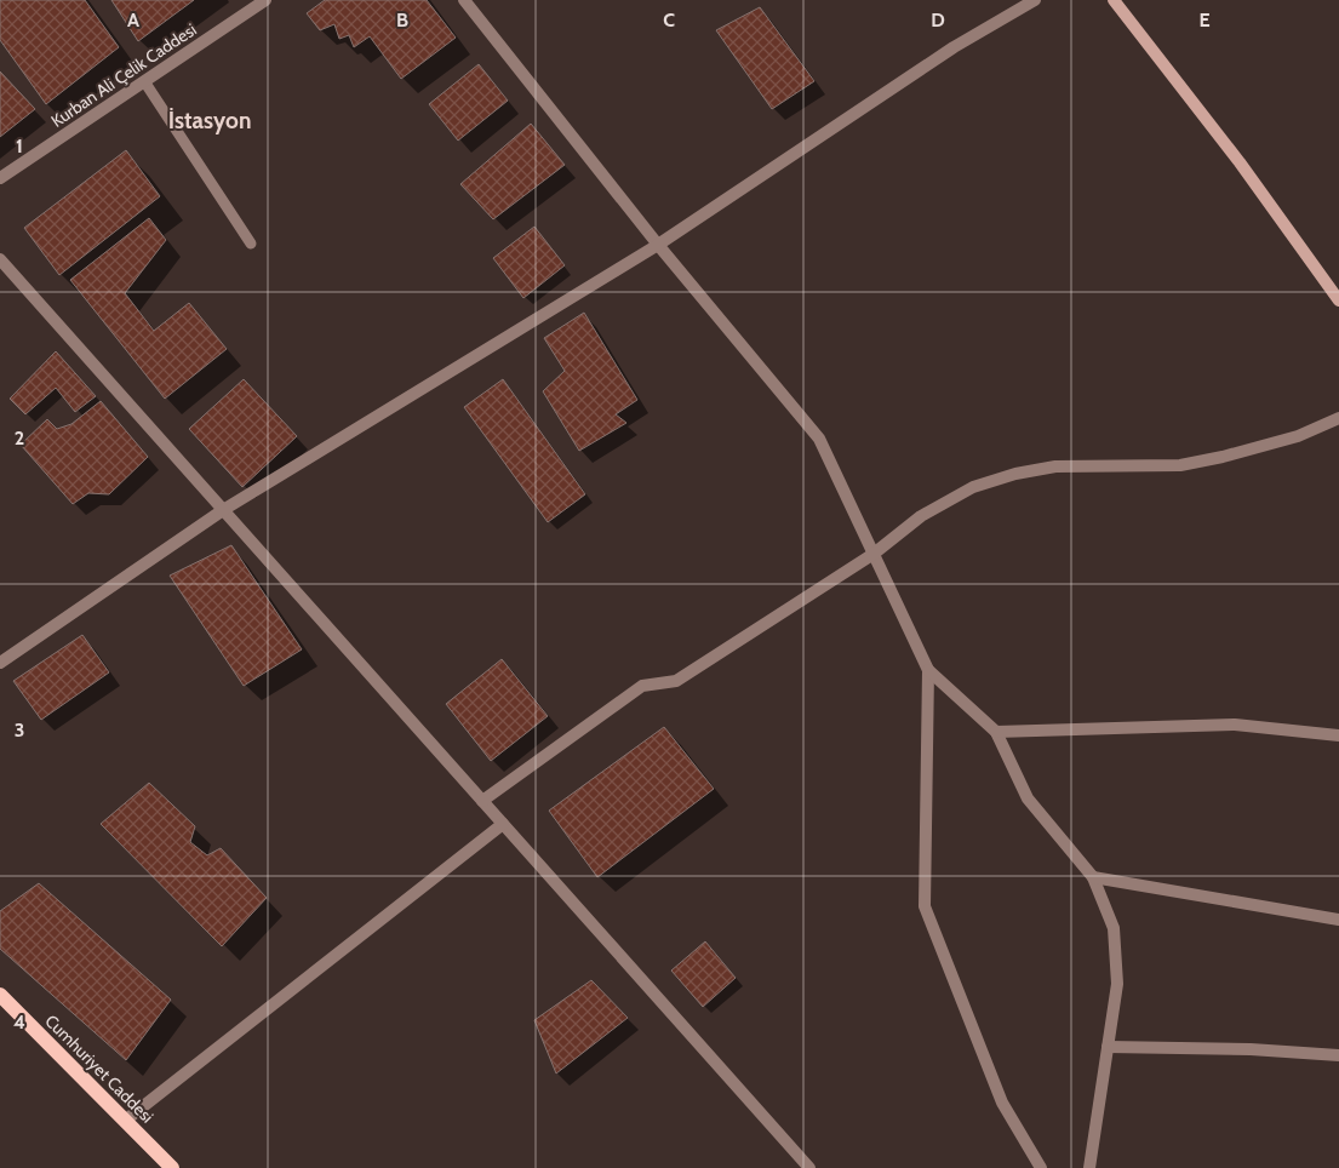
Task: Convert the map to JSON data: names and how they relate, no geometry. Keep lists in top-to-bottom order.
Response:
{
  "streets": {
    "main road": ["Cumhuriyet Caddesi"],
    "street": ["Kurban Ali Çelik Caddesi"]
  },
  "districts": ["İstasyon"],
  "grid": {
    "columns": [
      "A",
      "B",
      "C",
      "D",
      "E"
    ],
    "rows": [
      "1",
      "2",
      "3",
      "4"
    ]
  }
}
